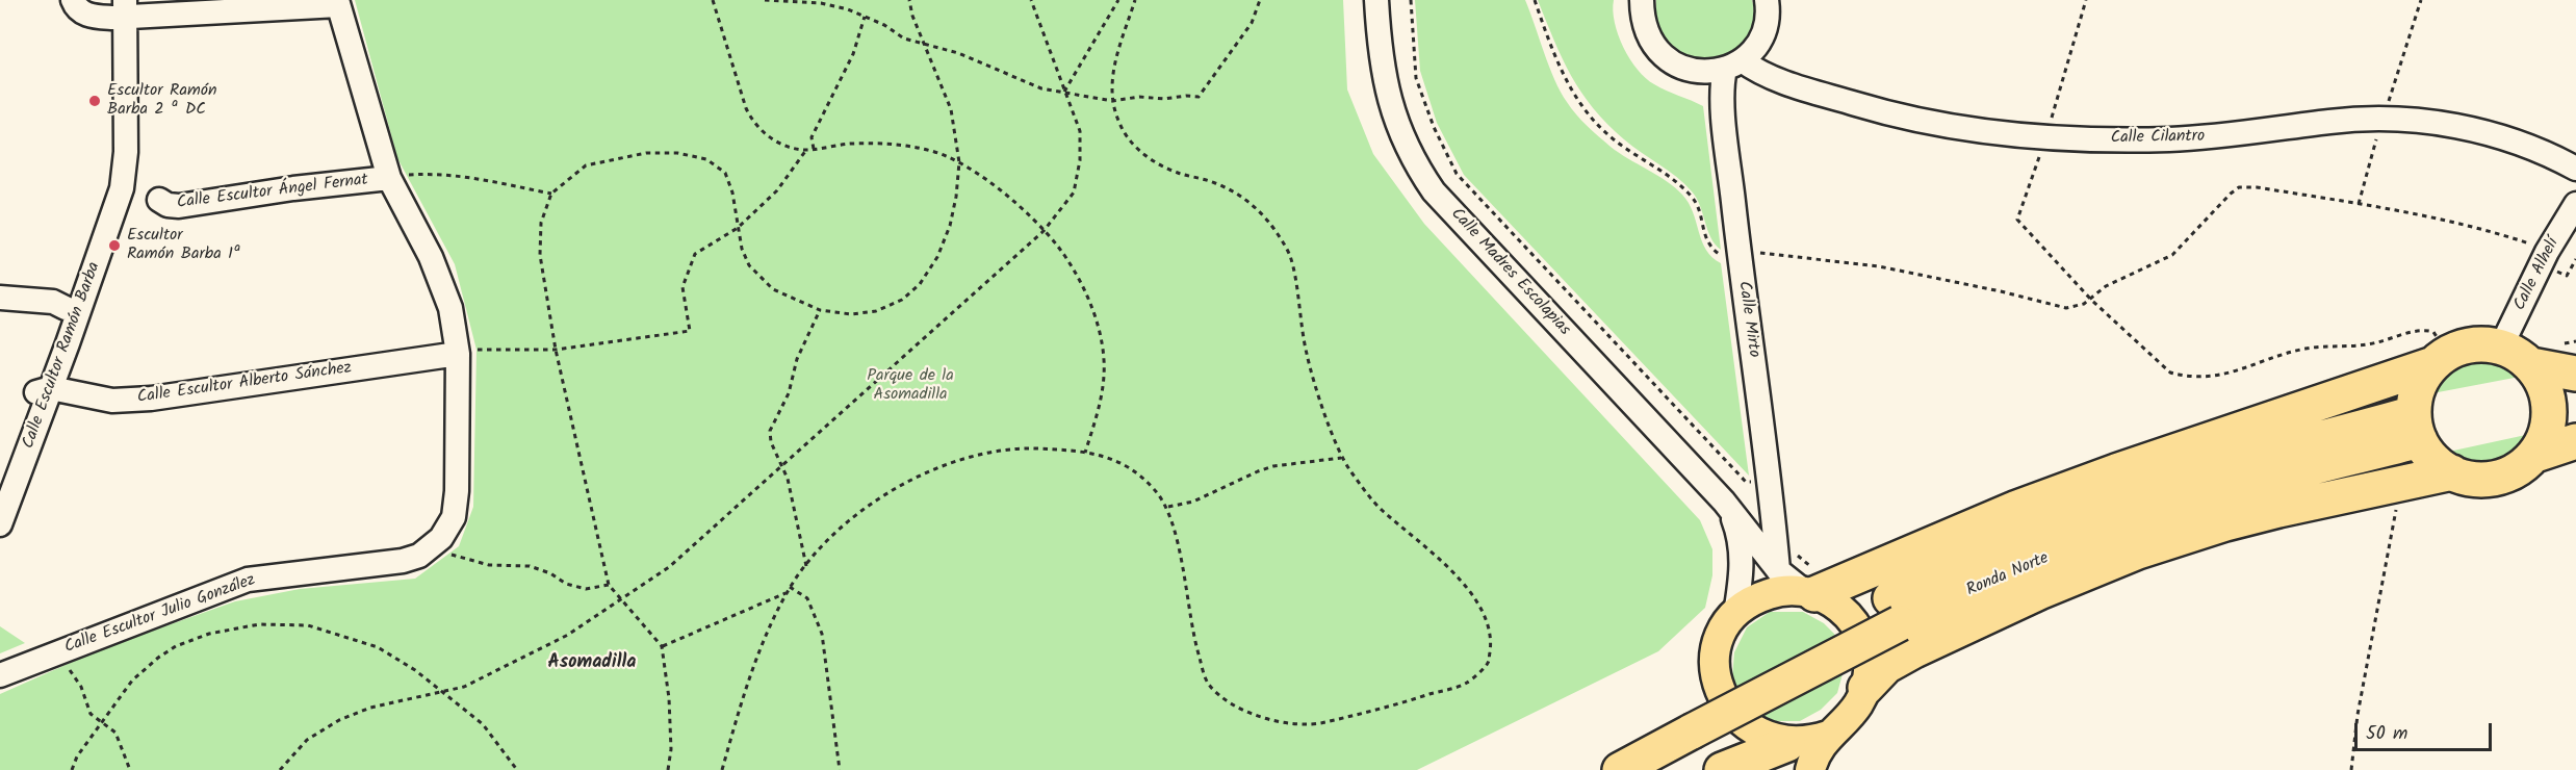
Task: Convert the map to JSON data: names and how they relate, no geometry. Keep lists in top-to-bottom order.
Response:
{
  "streets": {
    "highway": ["Ronda Norte"],
    "street": [
      "Calle Cilantro",
      "Calle Escultor Ángel Fernat",
      "Calle Madres Escolapias",
      "Calle Alhelí",
      "Calle Mirto",
      "Calle Escultor Ramón Barba",
      "Calle Escultor Alberto Sánchez",
      "Calle Escultor Julio González"
    ]
  },
  "crossings": [
    ["Calle Cilantro", "Calle Mirto"],
    ["Calle Madres Escolapias", "Calle Mirto"],
    ["Calle Alhelí", "Ronda Norte"],
    ["Calle Escultor Ramón Barba", "Calle Escultor Alberto Sánchez"],
    ["Calle Escultor Alberto Sánchez", "Calle Escultor Julio González"]
  ],
  "districts": ["Asomadilla"],
  "parks": ["Parque de la Asomadilla"],
  "places": ["Escultor Ramón Barba 2 ª DC", "Escultor Ramón Barba 1ª"],
  "scale_bar": "50 m"
}
